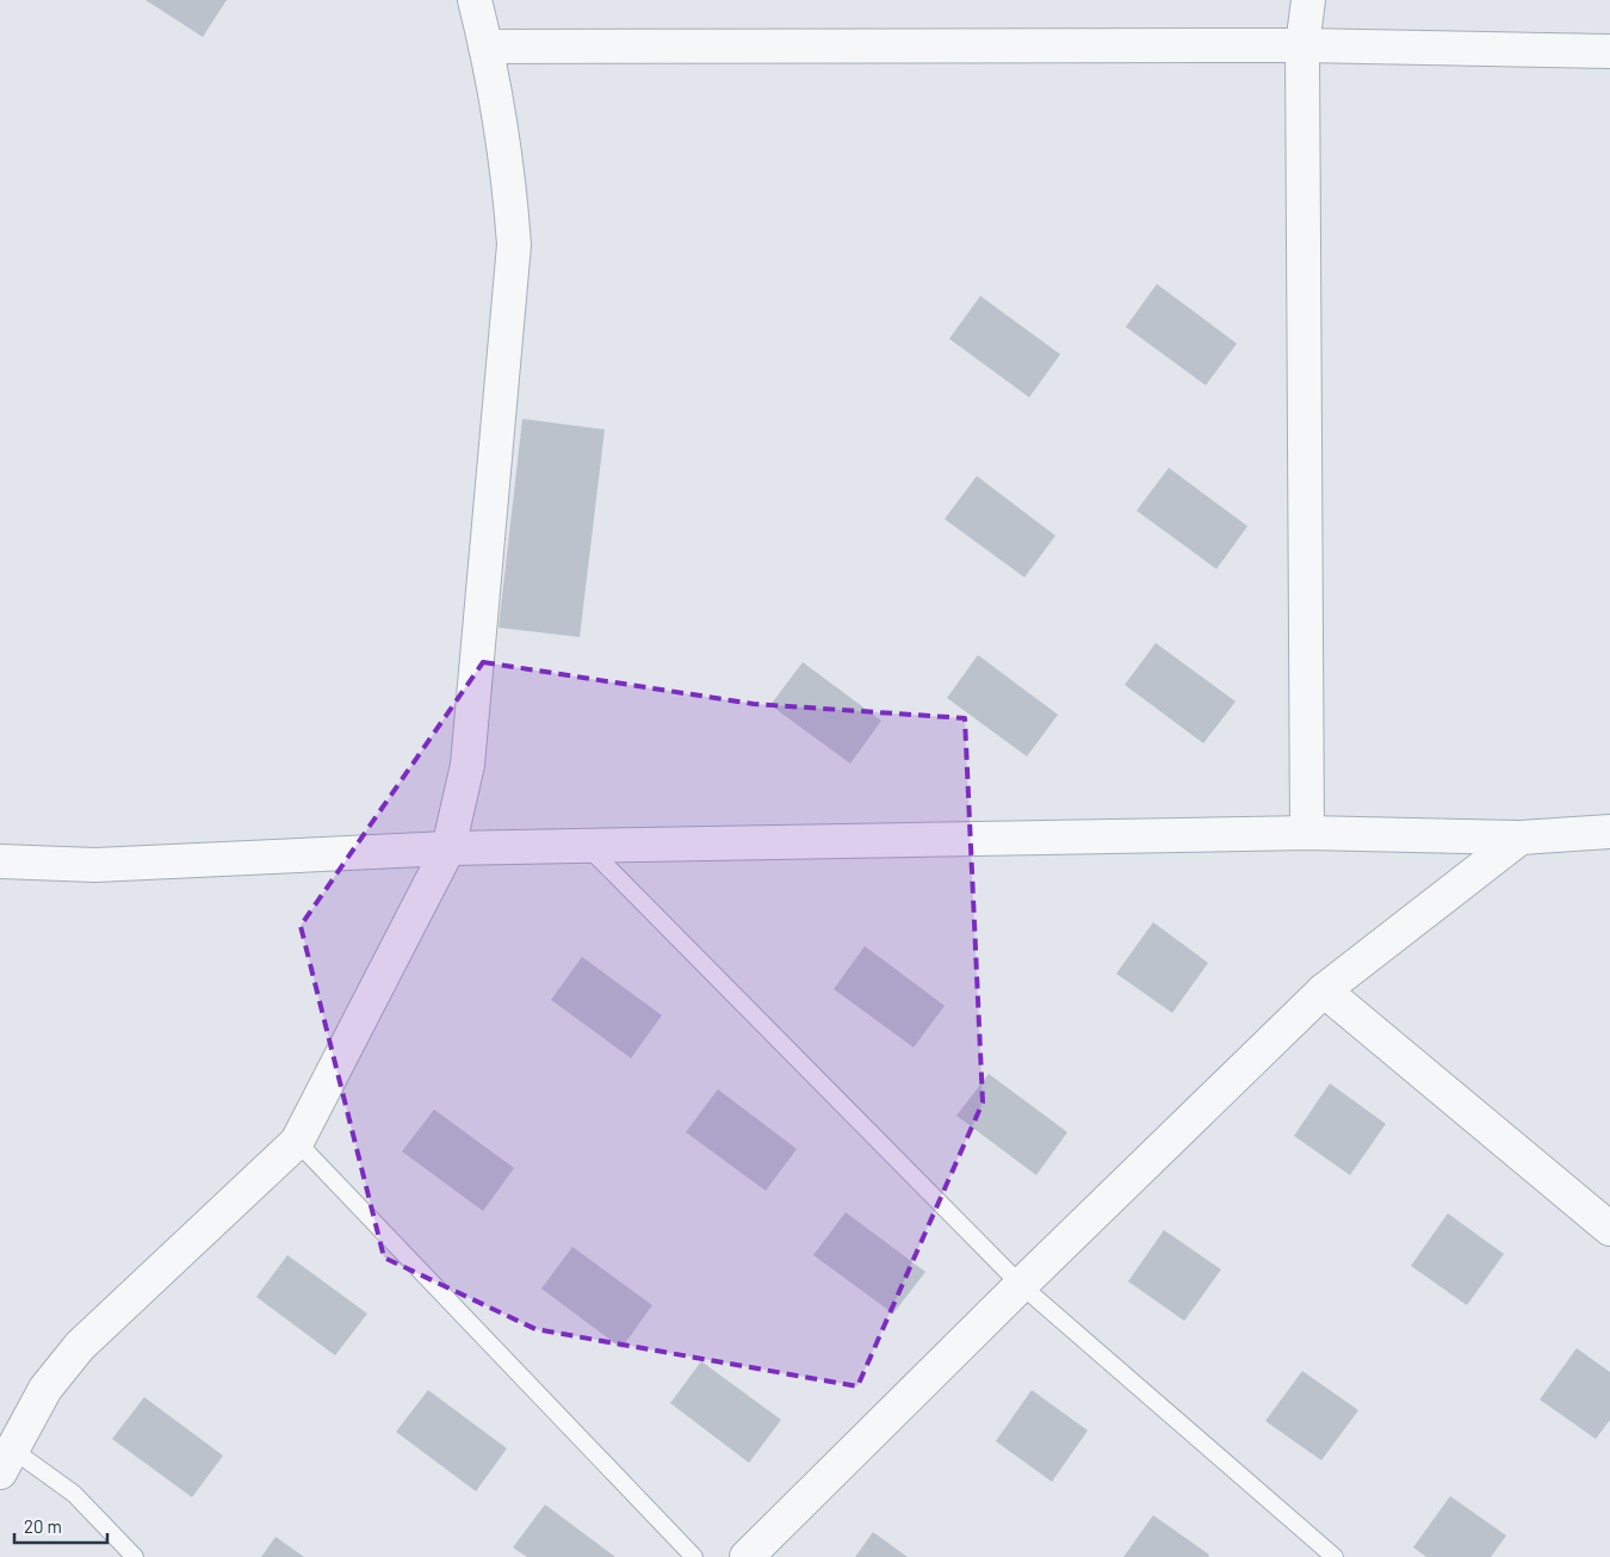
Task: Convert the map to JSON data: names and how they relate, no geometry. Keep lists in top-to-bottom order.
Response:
{
  "scale_bar": "20 m"
}
